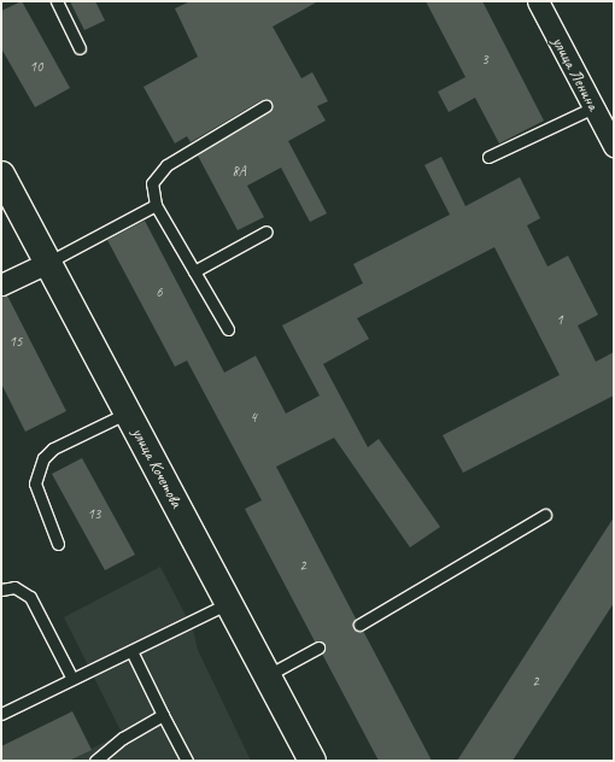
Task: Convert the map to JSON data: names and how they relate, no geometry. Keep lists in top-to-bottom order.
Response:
{
  "streets": {
    "main road": ["улица Кочетова"],
    "street": ["улица Ленина"]
  },
  "house_numbers": [
    "3",
    "10",
    "8А",
    "6",
    "1",
    "15",
    "4",
    "13",
    "2",
    "2"
  ]
}
